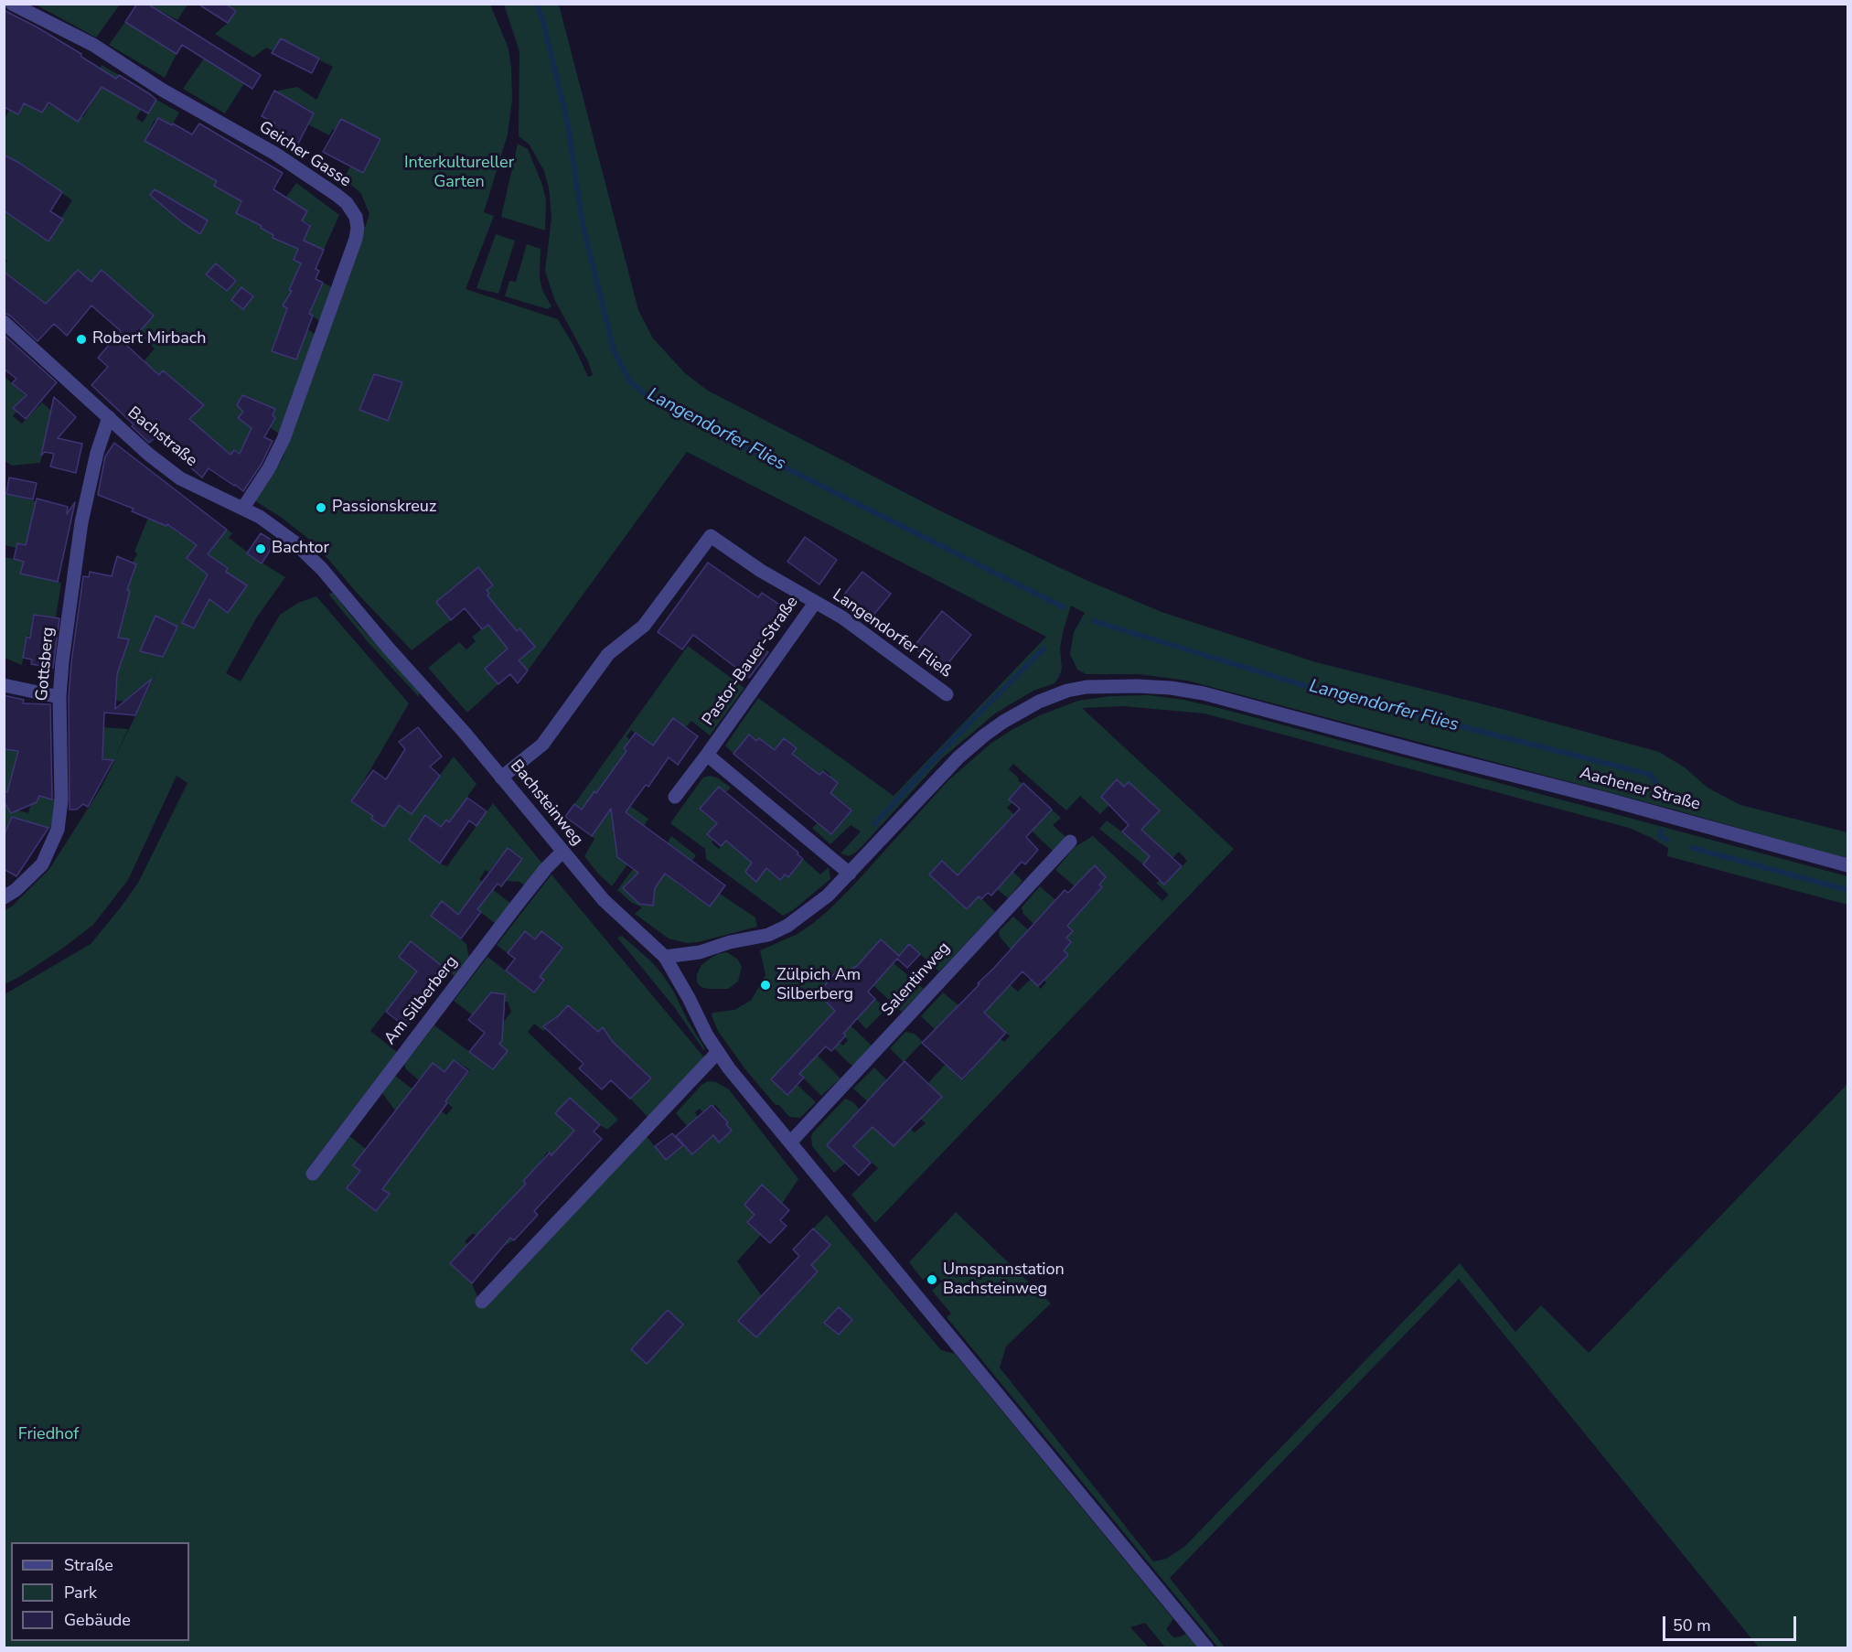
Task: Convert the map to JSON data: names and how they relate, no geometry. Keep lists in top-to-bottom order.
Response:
{
  "streets": {
    "street": [
      "Geicher Gasse",
      "Bachstraße",
      "Langendorfer Fließ",
      "Pastor-Bauer-Straße",
      "Gottsberg",
      "Aachener Straße",
      "Bachsteinweg",
      "Salentinweg",
      "Am Silberberg"
    ]
  },
  "crossings": [
    ["Geicher Gasse", "Bachstraße"],
    ["Bachstraße", "Gottsberg"],
    ["Bachstraße", "Bachsteinweg"],
    ["Langendorfer Fließ", "Pastor-Bauer-Straße"],
    ["Pastor-Bauer-Straße", "Bachsteinweg"],
    ["Aachener Straße", "Bachsteinweg"],
    ["Bachsteinweg", "Salentinweg"],
    ["Bachsteinweg", "Am Silberberg"]
  ],
  "water": ["Langendorfer Flies"],
  "parks": ["Interkultureller Garten", "Friedhof"],
  "places": [
    "Robert Mirbach",
    "Passionskreuz",
    "Bachtor",
    "Zülpich Am Silberberg",
    "Umspannstation Bachsteinweg"
  ],
  "legend": ["Straße", "Park", "Gebäude"],
  "scale_bar": "50 m"
}
